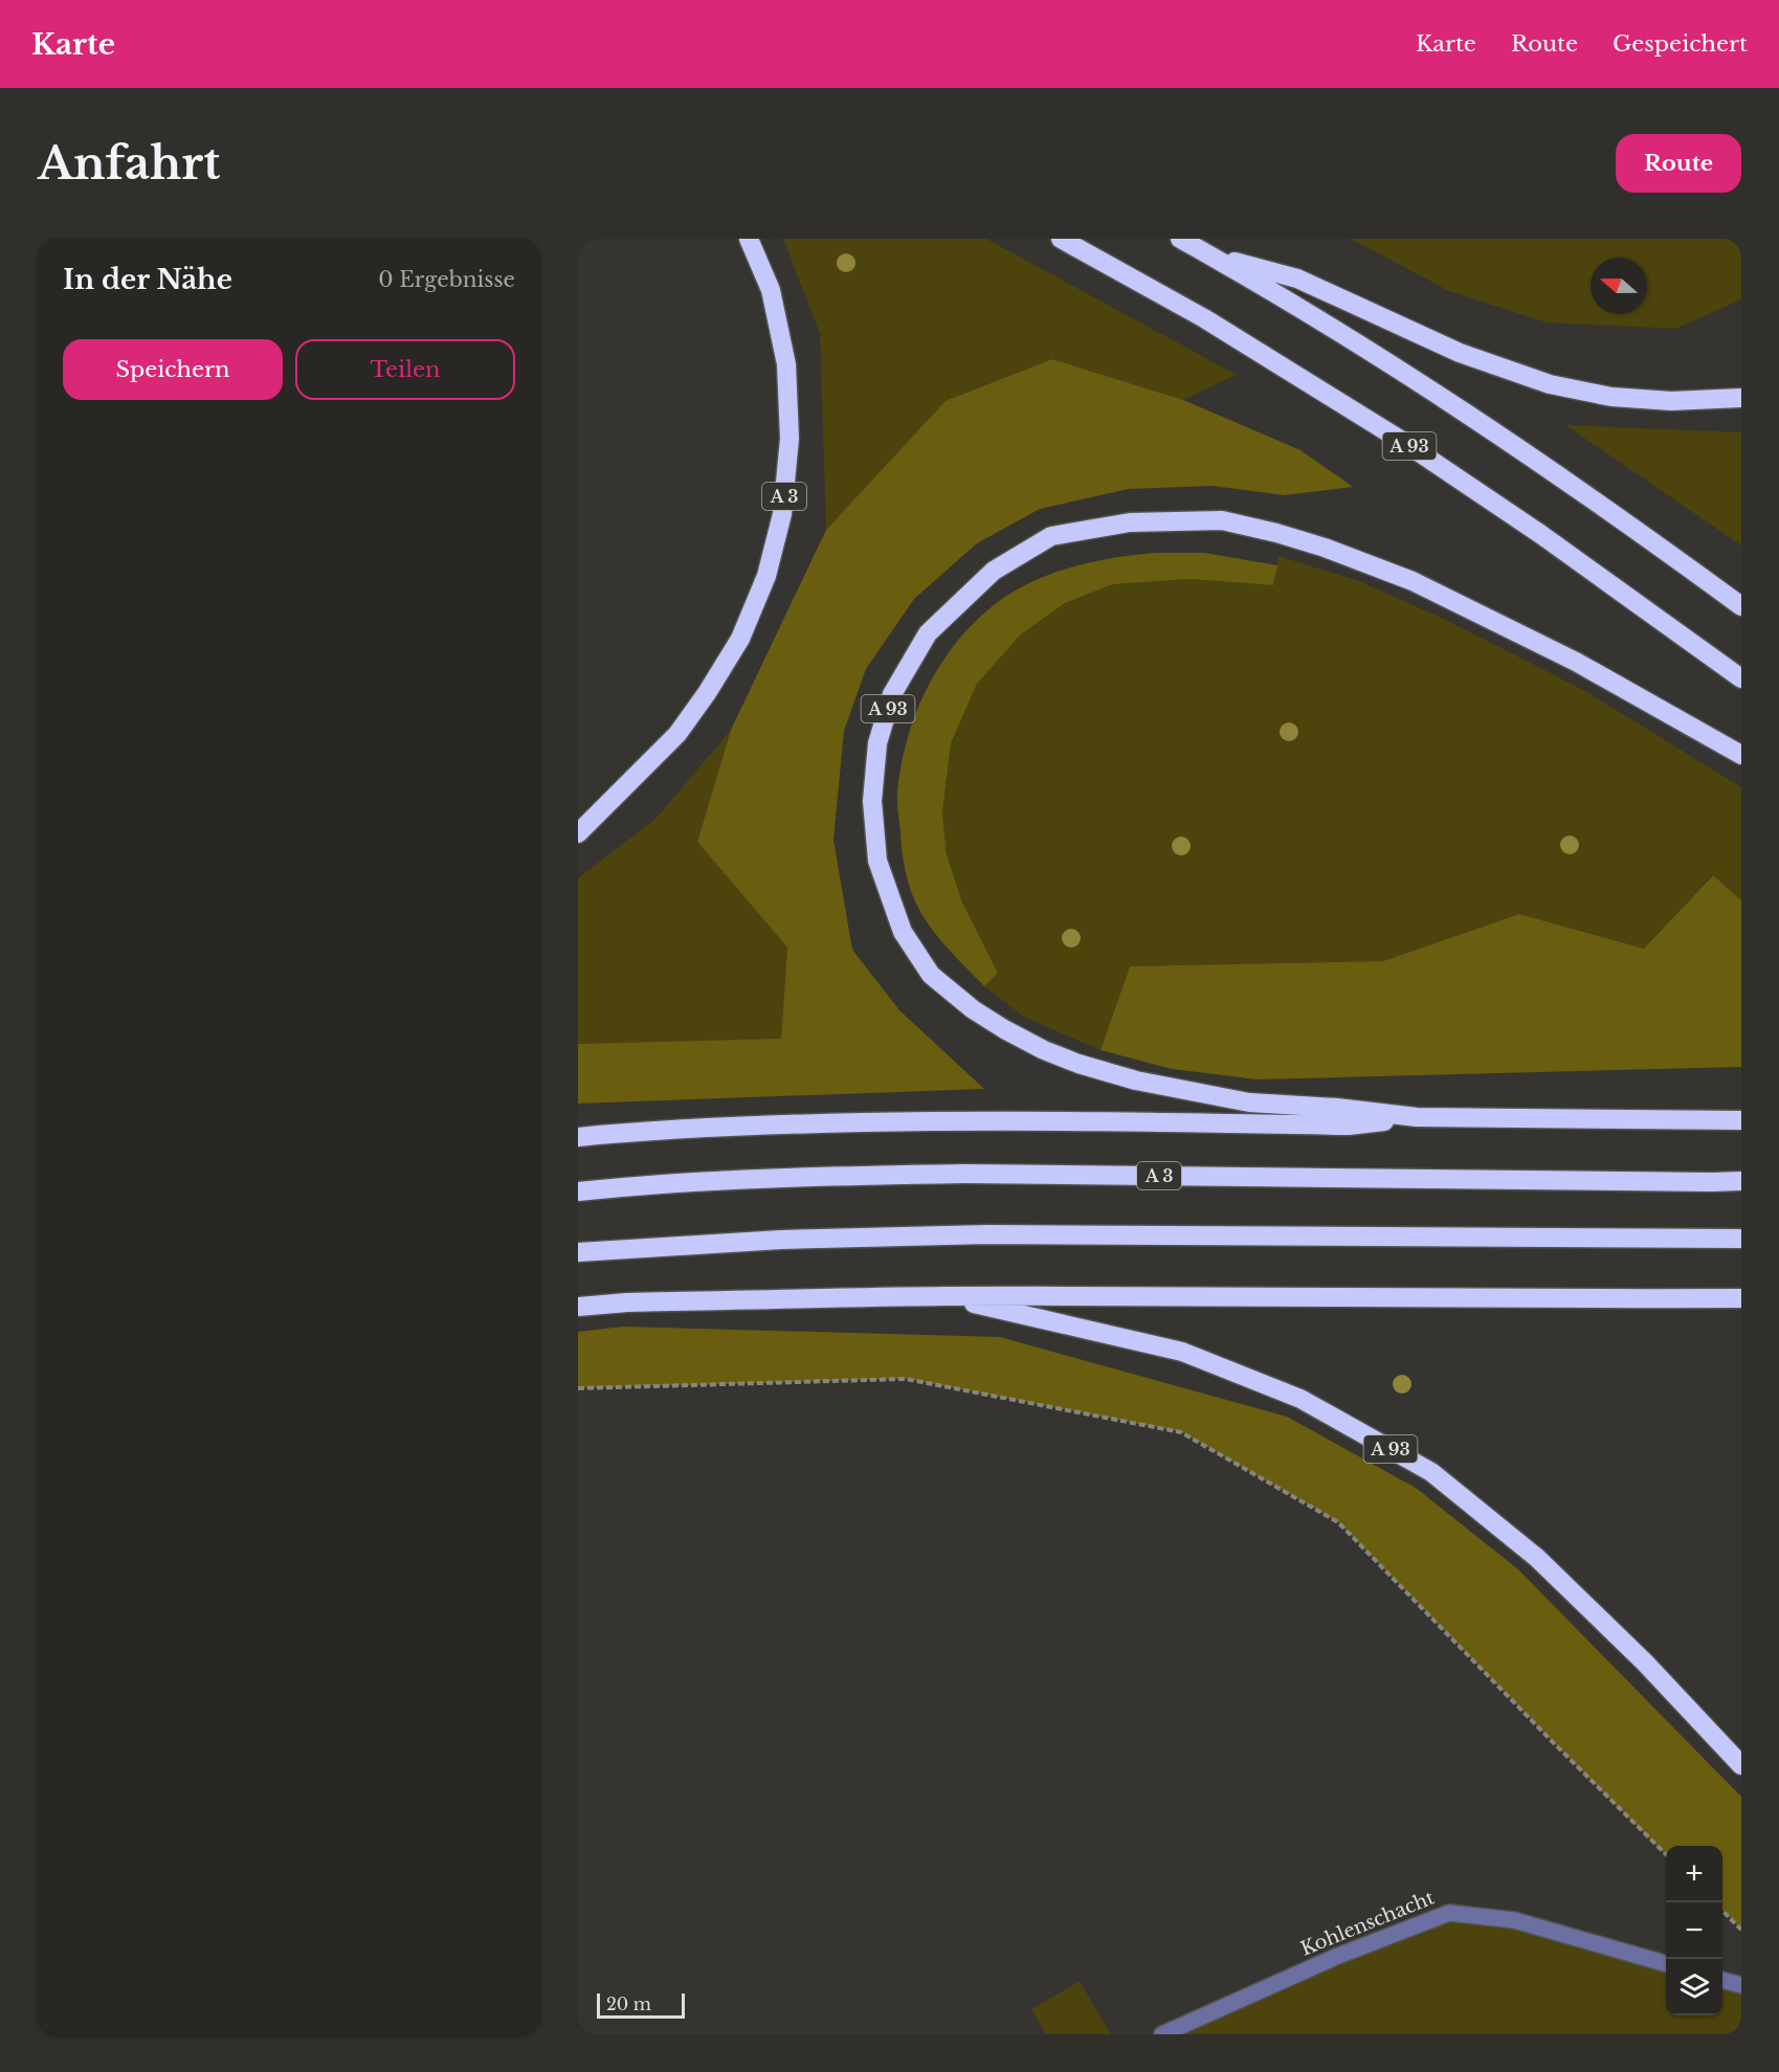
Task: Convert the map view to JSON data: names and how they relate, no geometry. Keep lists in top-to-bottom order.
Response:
{
  "streets": {
    "highway": ["A 93", "A 3"],
    "lane": ["Kohlenschacht"]
  },
  "scale_bar": "20 m",
  "north": "left",
  "page": {
    "header": "Karte",
    "nav": ["Karte", "Route", "Gespeichert"],
    "buttons": [
      "Route",
      ["Speichern", "Teilen"]
    ],
    "title": "Anfahrt",
    "heading": ["In der Nähe", "0 Ergebnisse"],
    "map_buttons": ["+", "−"],
    "scale": "20 m"
  }
}
